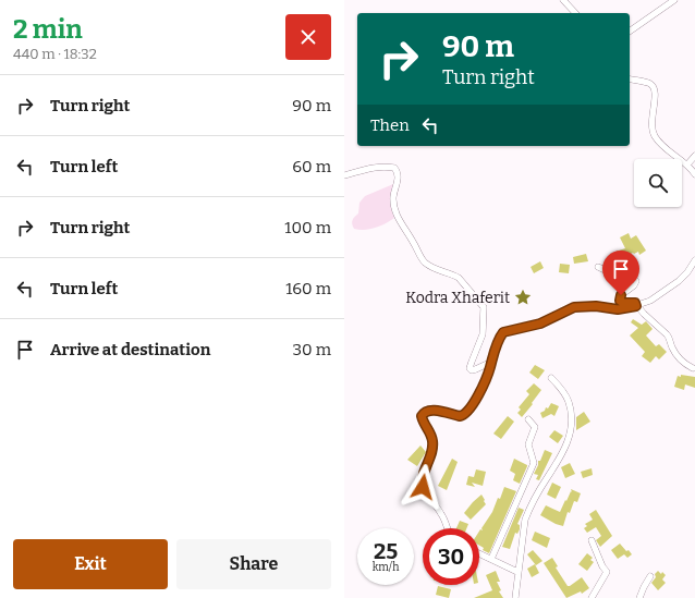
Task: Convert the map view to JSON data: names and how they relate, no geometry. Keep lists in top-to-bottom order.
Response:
{
  "places": {
    "place": ["Kodra Xhaferit"]
  },
  "page": {
    "heading": ["2 min", "440 m · 18:32"],
    "turn": ["90 m", "Turn right"],
    "list": [
      {
        "name": "Turn right",
        "value": "90 m"
      },
      {
        "name": "Turn left",
        "value": "60 m"
      },
      {
        "name": "Turn right",
        "value": "100 m"
      },
      {
        "name": "Turn left",
        "value": "160 m"
      },
      {
        "name": "Arrive at destination",
        "value": "30 m"
      }
    ],
    "then": "Then",
    "speed": "25 km/h",
    "limit": "30",
    "buttons": ["Exit", "Share"]
  }
}
